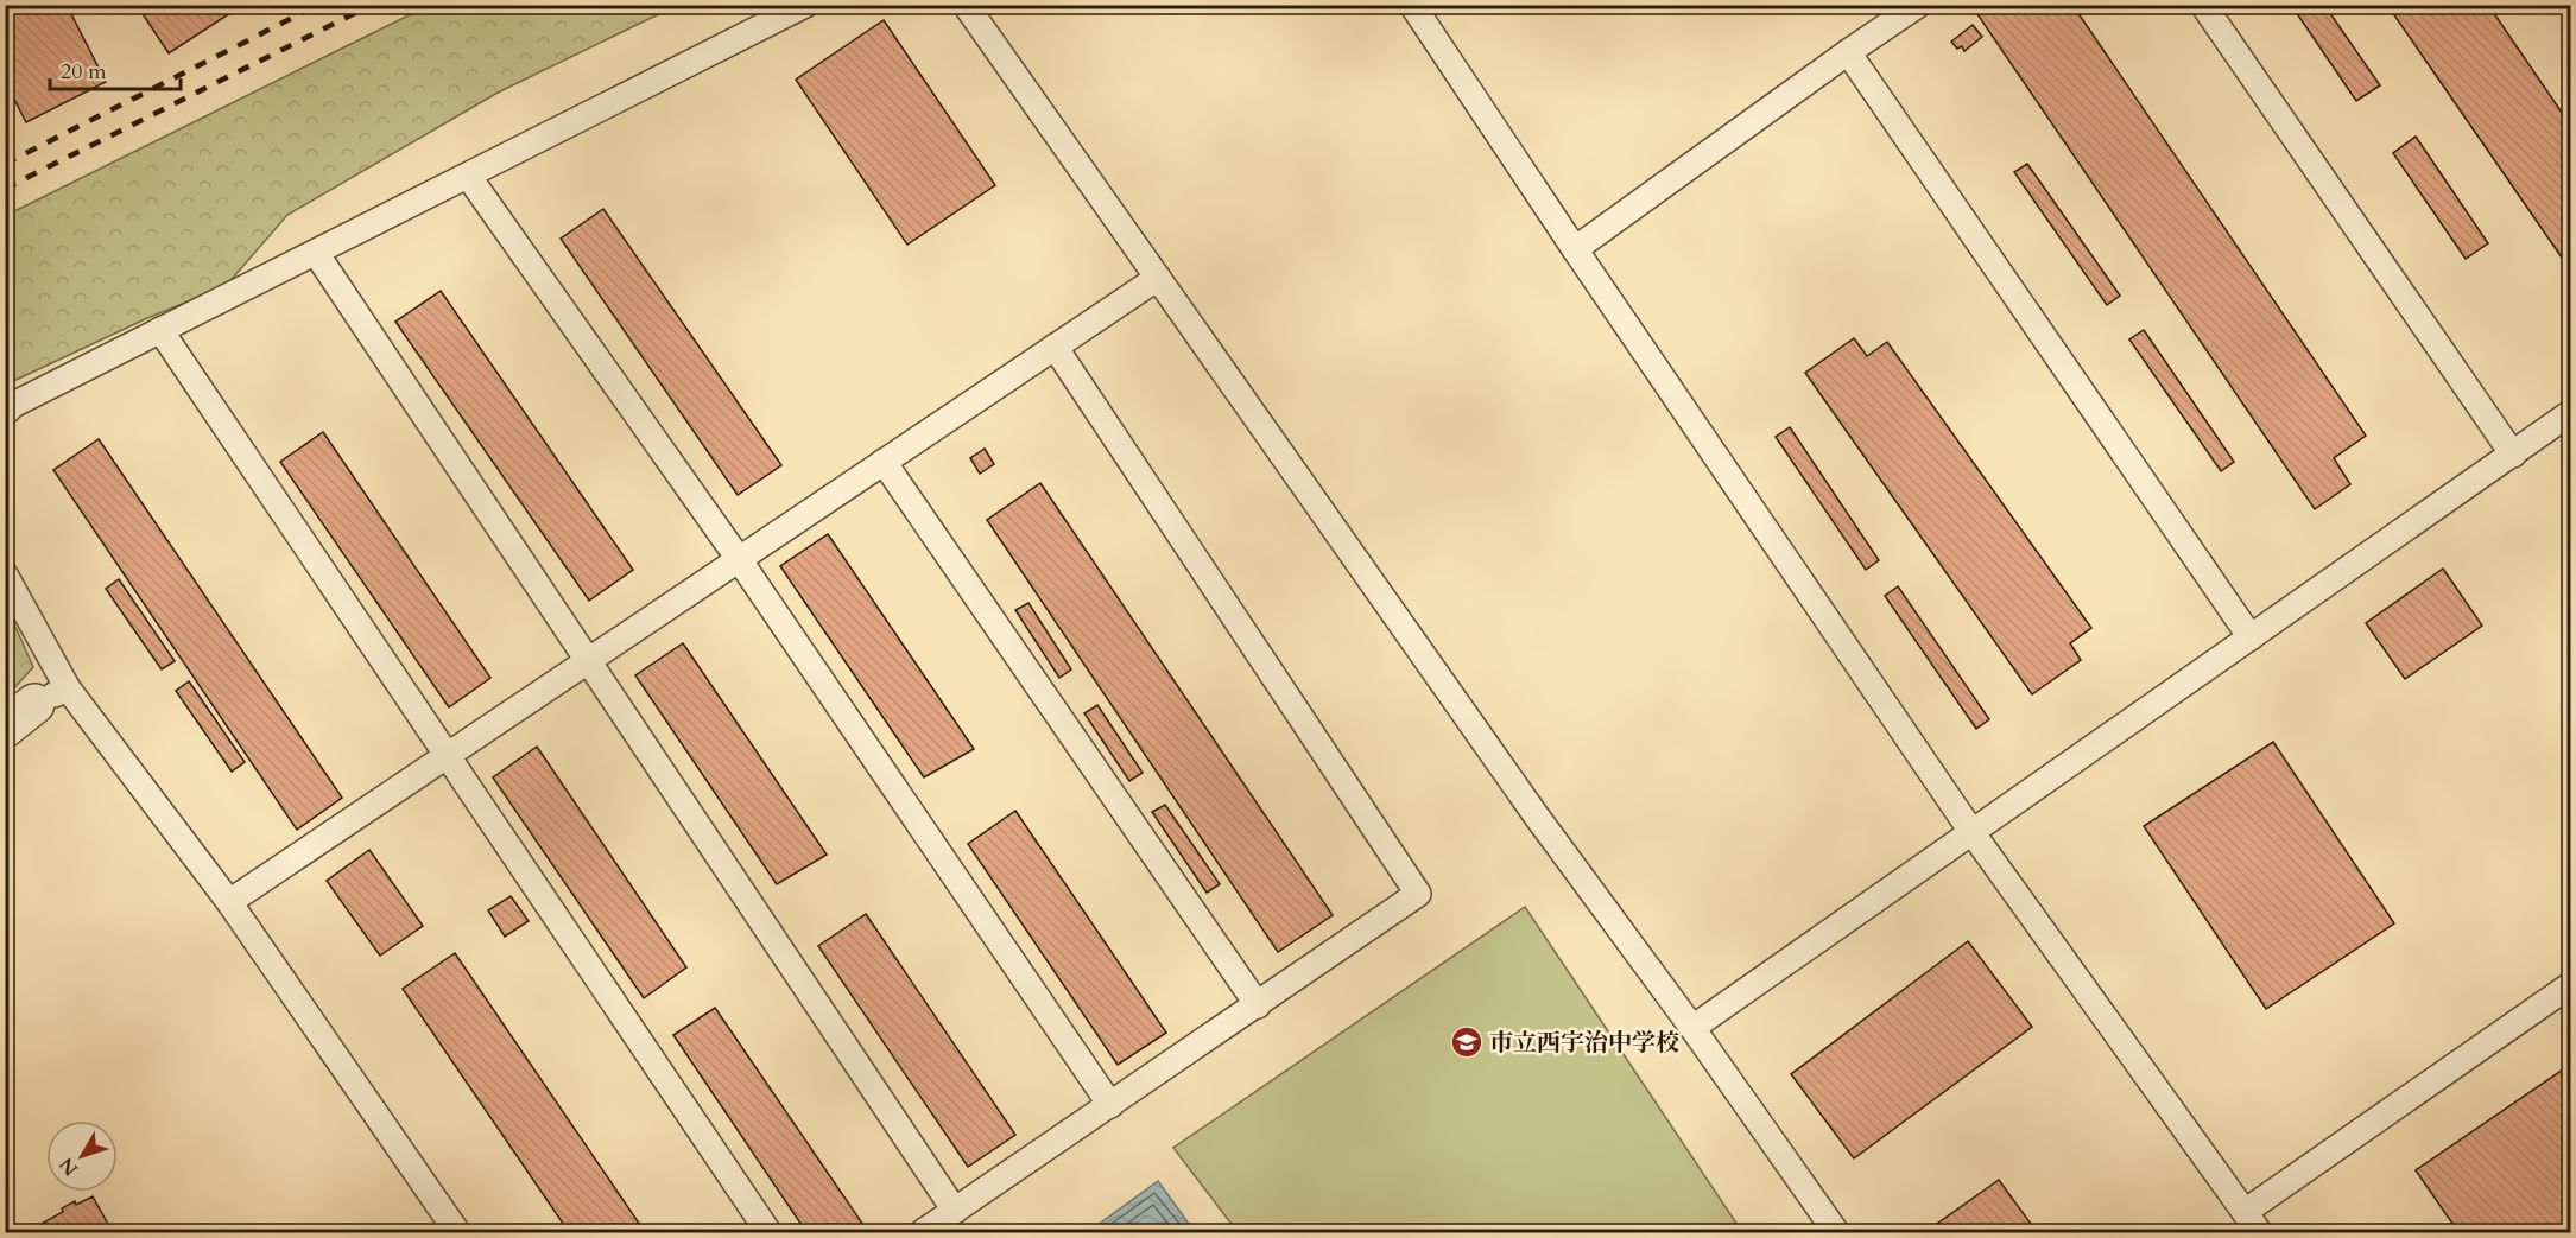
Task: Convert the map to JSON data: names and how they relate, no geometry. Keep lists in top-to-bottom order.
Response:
{
  "places": {
    "school or university": ["市立西宇治中学校"]
  },
  "scale_bar": "20 m",
  "north": "bottom left"
}
